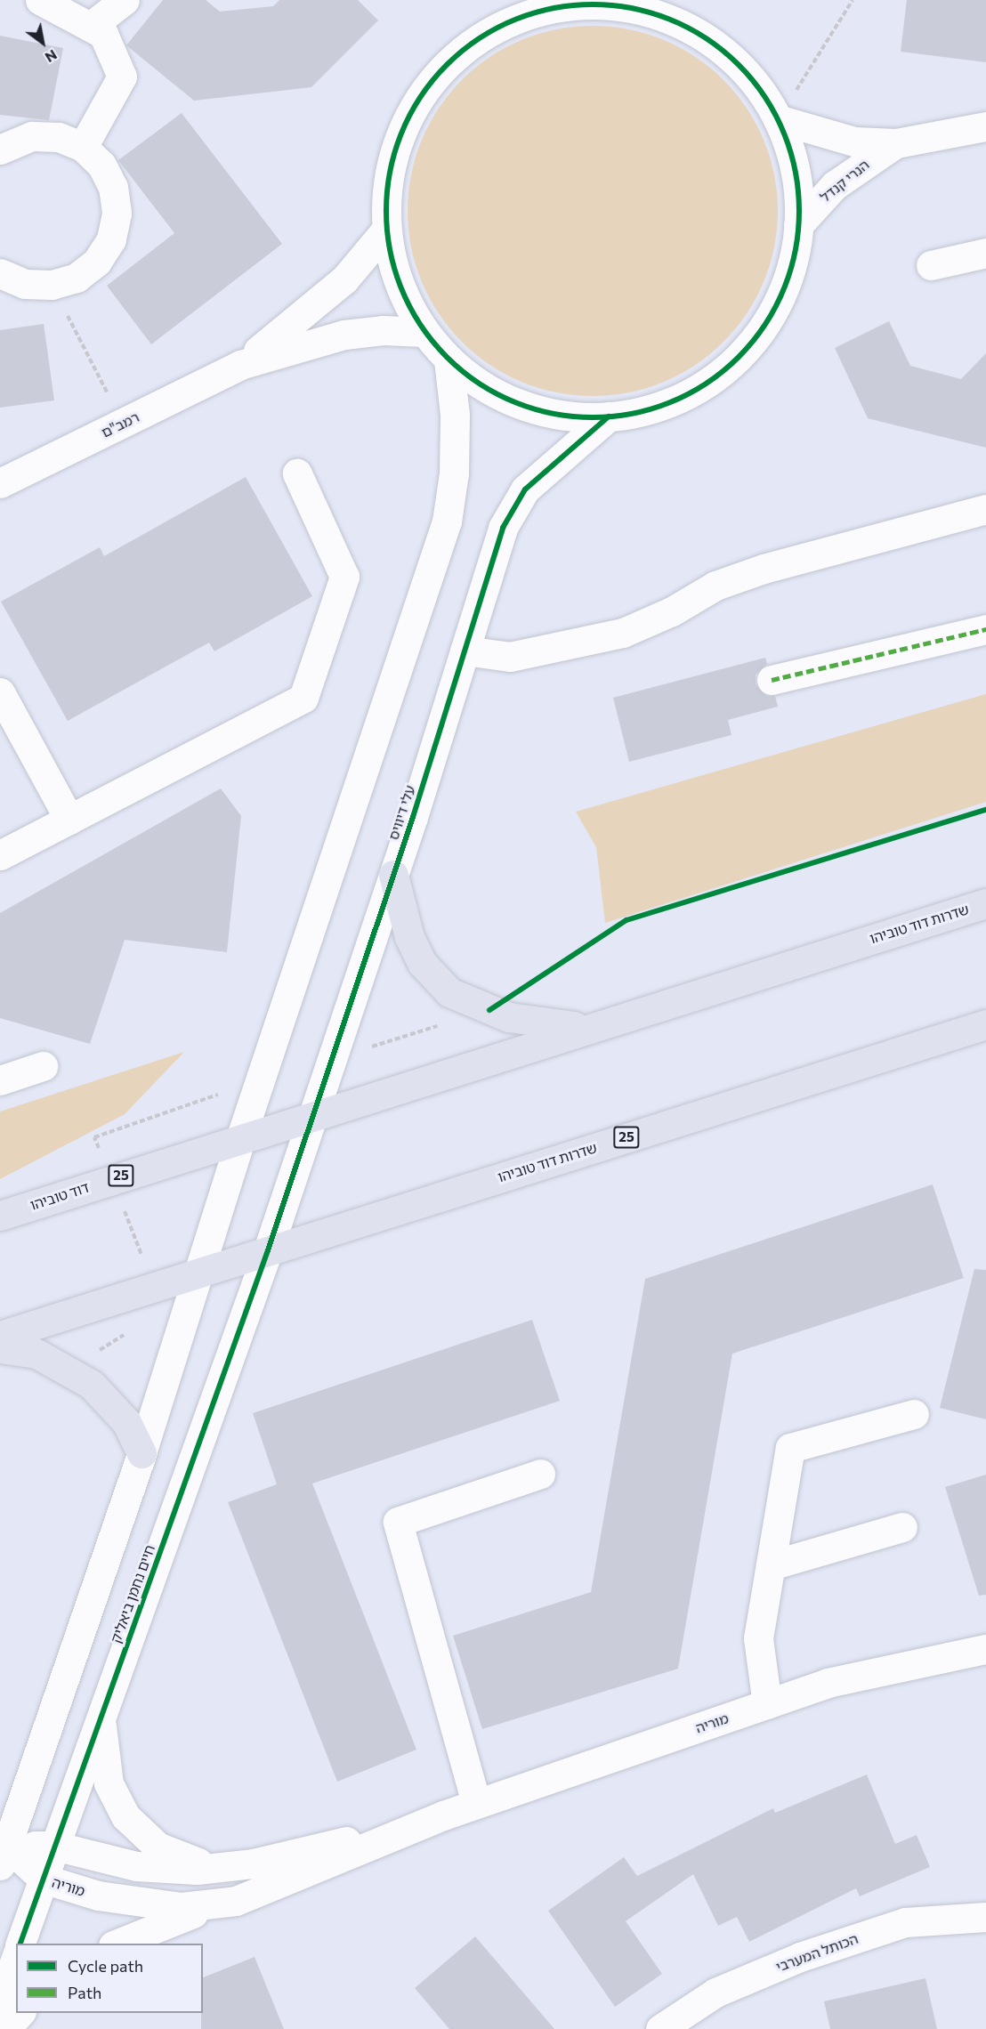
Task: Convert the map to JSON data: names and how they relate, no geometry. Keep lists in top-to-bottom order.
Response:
{
  "streets": {
    "highway": ["שדרות דוד טוביהו", "25", "דוד טוביהו"],
    "street": [
      "הנרי קנדל",
      "רמב\"ם",
      "עלי דיוויס",
      "חיים נחמן ביאליק",
      "מוריה",
      "הכותל המערבי"
    ]
  },
  "crossings": [
    ["עלי דיוויס", "שדרות דוד טוביהו"],
    ["עלי דיוויס", "חיים נחמן ביאליק"],
    ["שדרות דוד טוביהו", "25"],
    ["שדרות דוד טוביהו", "דוד טוביהו"],
    ["שדרות דוד טוביהו", "חיים נחמן ביאליק"],
    ["חיים נחמן ביאליק", "מוריה"]
  ],
  "legend": ["Cycle path", "Path"],
  "north": "bottom right"
}
